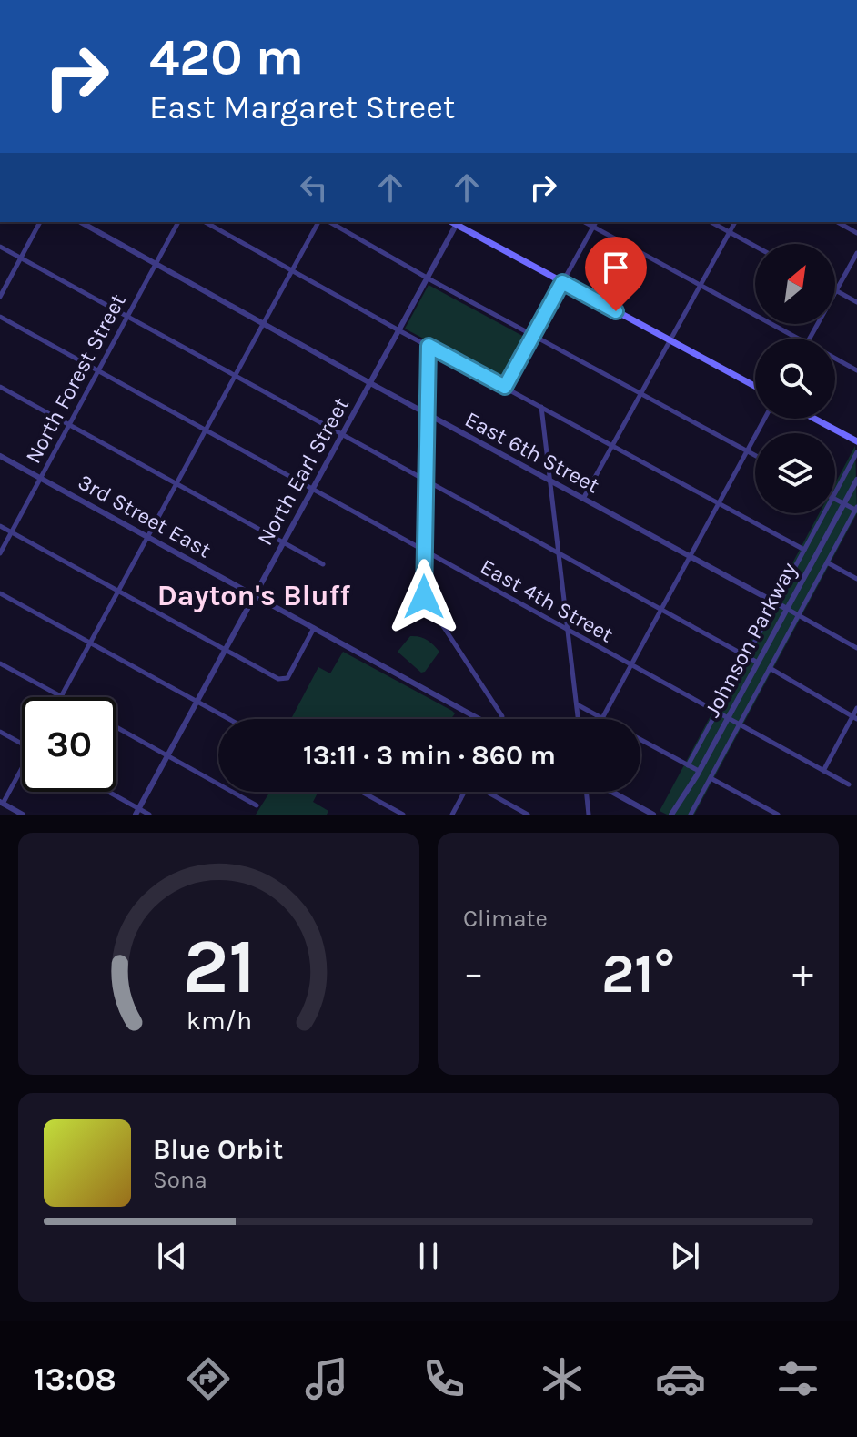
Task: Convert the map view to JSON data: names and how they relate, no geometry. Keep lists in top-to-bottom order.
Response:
{
  "streets": {
    "street": [
      "North Forest Street",
      "East 6th Street",
      "North Earl Street",
      "3rd Street East",
      "East 4th Street",
      "Johnson Parkway"
    ]
  },
  "crossings": [
    ["North Forest Street", "East 6th Street"],
    ["North Forest Street", "3rd Street East"],
    ["North Forest Street", "East 4th Street"],
    ["East 6th Street", "North Earl Street"],
    ["East 6th Street", "Johnson Parkway"],
    ["North Earl Street", "3rd Street East"],
    ["North Earl Street", "East 4th Street"],
    ["East 4th Street", "Johnson Parkway"]
  ],
  "districts": ["Dayton's Bluff"],
  "north": "top right",
  "page": {
    "turn": ["420 m", "East Margaret Street"],
    "limit": "30",
    "trip": "13:11 · 3 min · 860 m",
    "tile": "Climate",
    "heat": ["−", "21°", "+"],
    "song": ["Blue Orbit", "Sona"],
    "tabs": "13:08",
    "gauge": ["21", "km/h"]
  }
}
